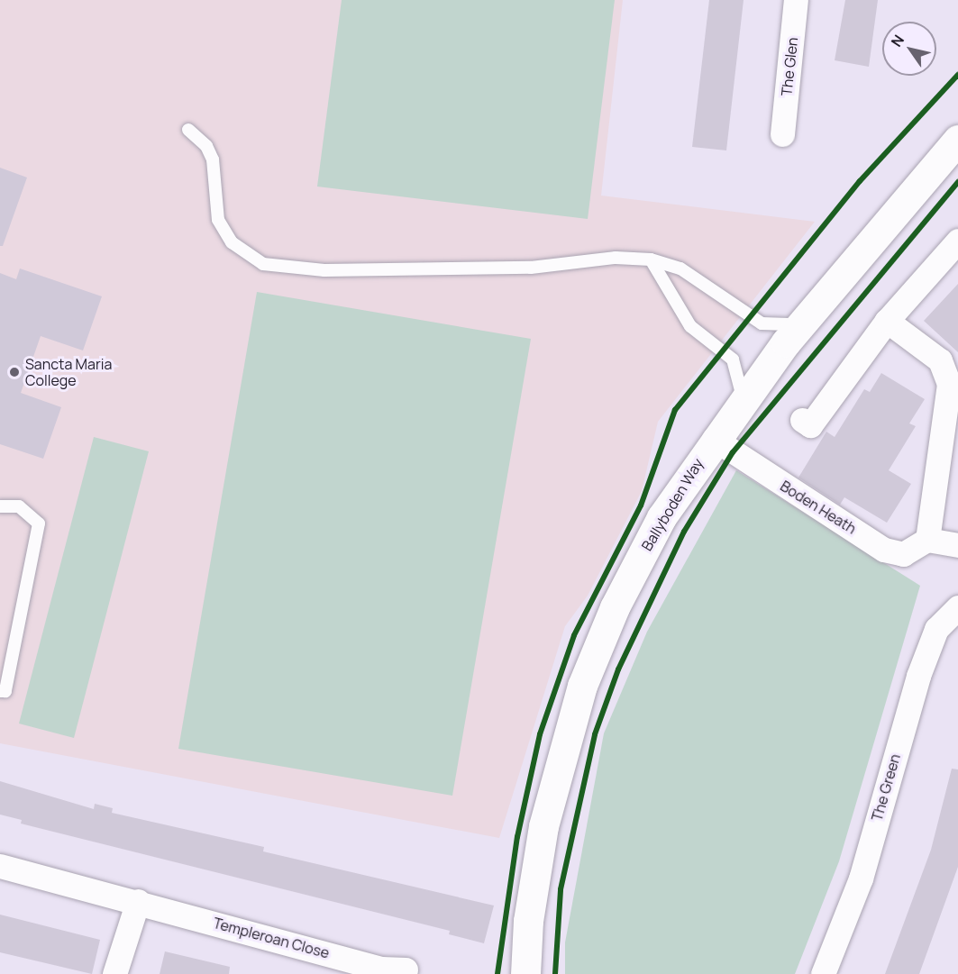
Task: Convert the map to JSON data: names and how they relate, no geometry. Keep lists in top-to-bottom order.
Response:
{
  "streets": {
    "main road": ["Ballyboden Way"],
    "street": [
      "The Glen",
      "Boden Heath",
      "The Green",
      "Templeroan Close"
    ]
  },
  "crossings": [
    ["Ballyboden Way", "Boden Heath"]
  ],
  "places": ["Sancta Maria College"],
  "north": "top left"
}
